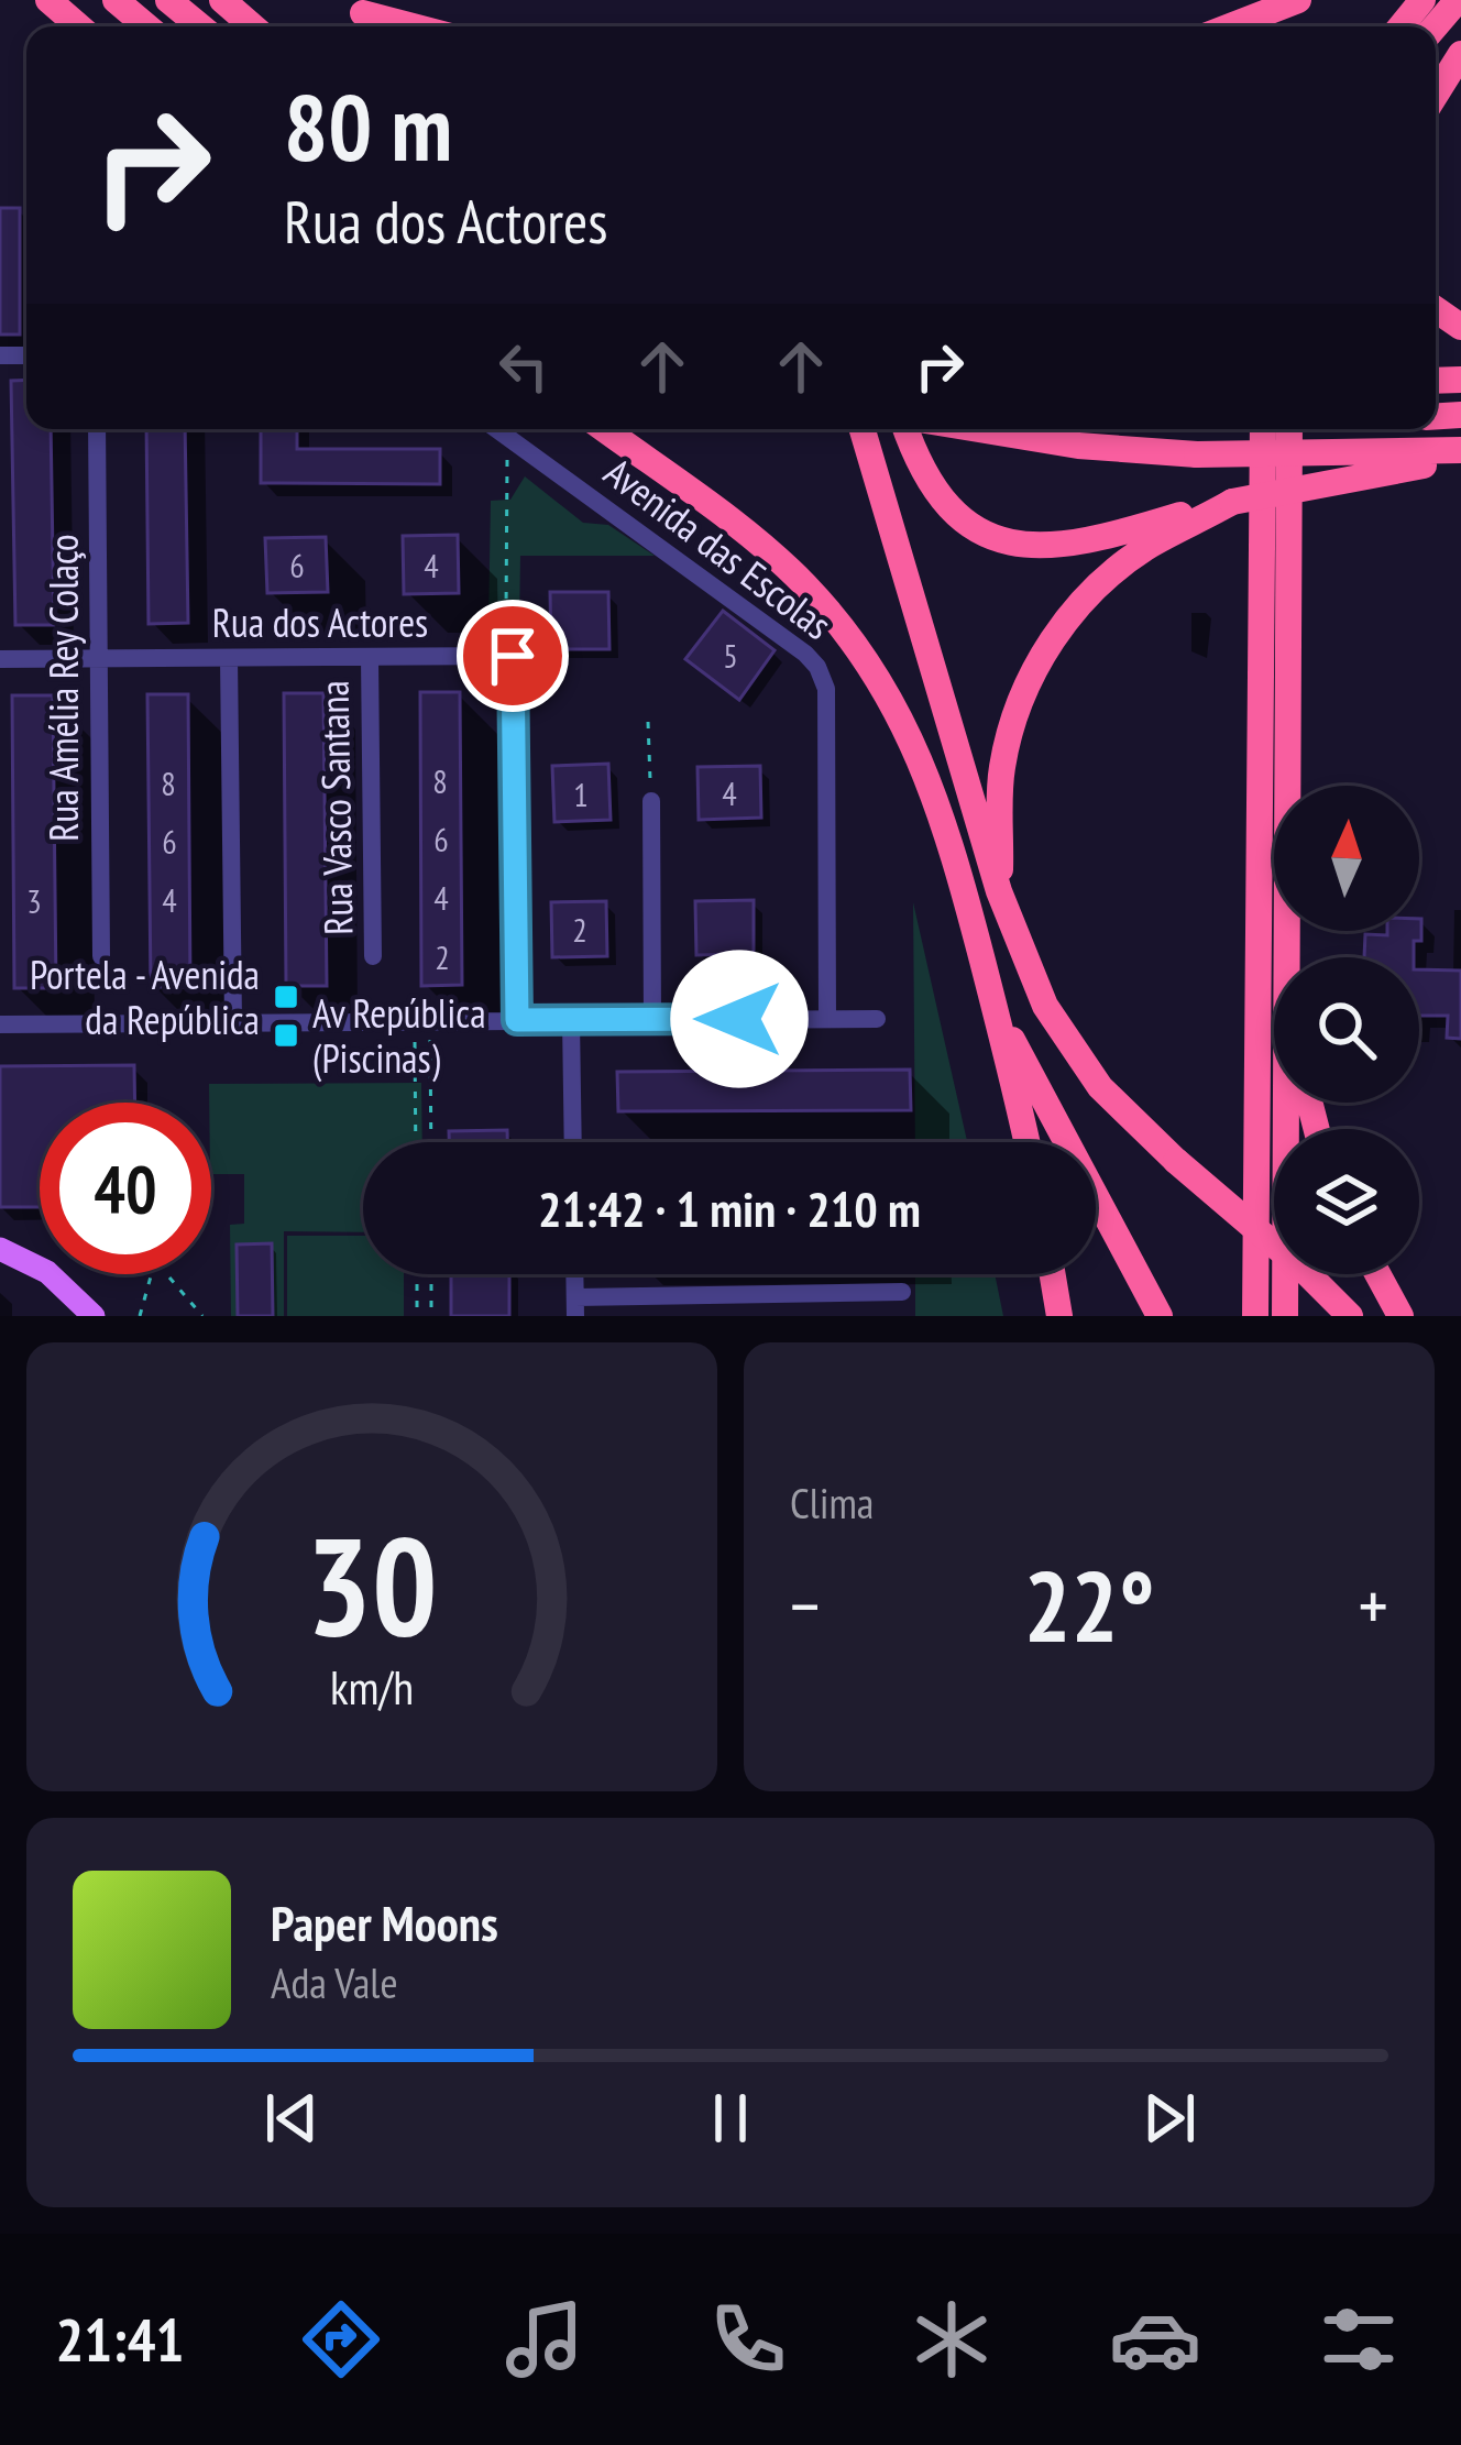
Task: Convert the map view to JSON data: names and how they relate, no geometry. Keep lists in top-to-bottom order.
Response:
{
  "streets": {
    "street": [
      "Avenida das Escolas",
      "Rua dos Actores",
      "Rua Amélia Rey Colaço",
      "Rua Vasco Santana"
    ]
  },
  "crossings": [
    ["Rua dos Actores", "Rua Amélia Rey Colaço"],
    ["Rua dos Actores", "Rua Vasco Santana"]
  ],
  "places": {
    "transit": ["Portela - Avenida da República", "Av República (Piscinas)"]
  },
  "house_numbers": [
    "6",
    "4",
    "5",
    "8",
    "8",
    "4",
    "1",
    "6",
    "6",
    "4",
    "4",
    "3",
    "2",
    "2"
  ],
  "north": "top",
  "page": {
    "turn": ["80 m", "Rua dos Actores"],
    "limit": "40",
    "trip": "21:42 · 1 min · 210 m",
    "tile": "Clima",
    "heat": ["−", "22°", "+"],
    "song": ["Paper Moons", "Ada Vale"],
    "tabs": "21:41",
    "gauge": ["30", "km/h"]
  }
}
